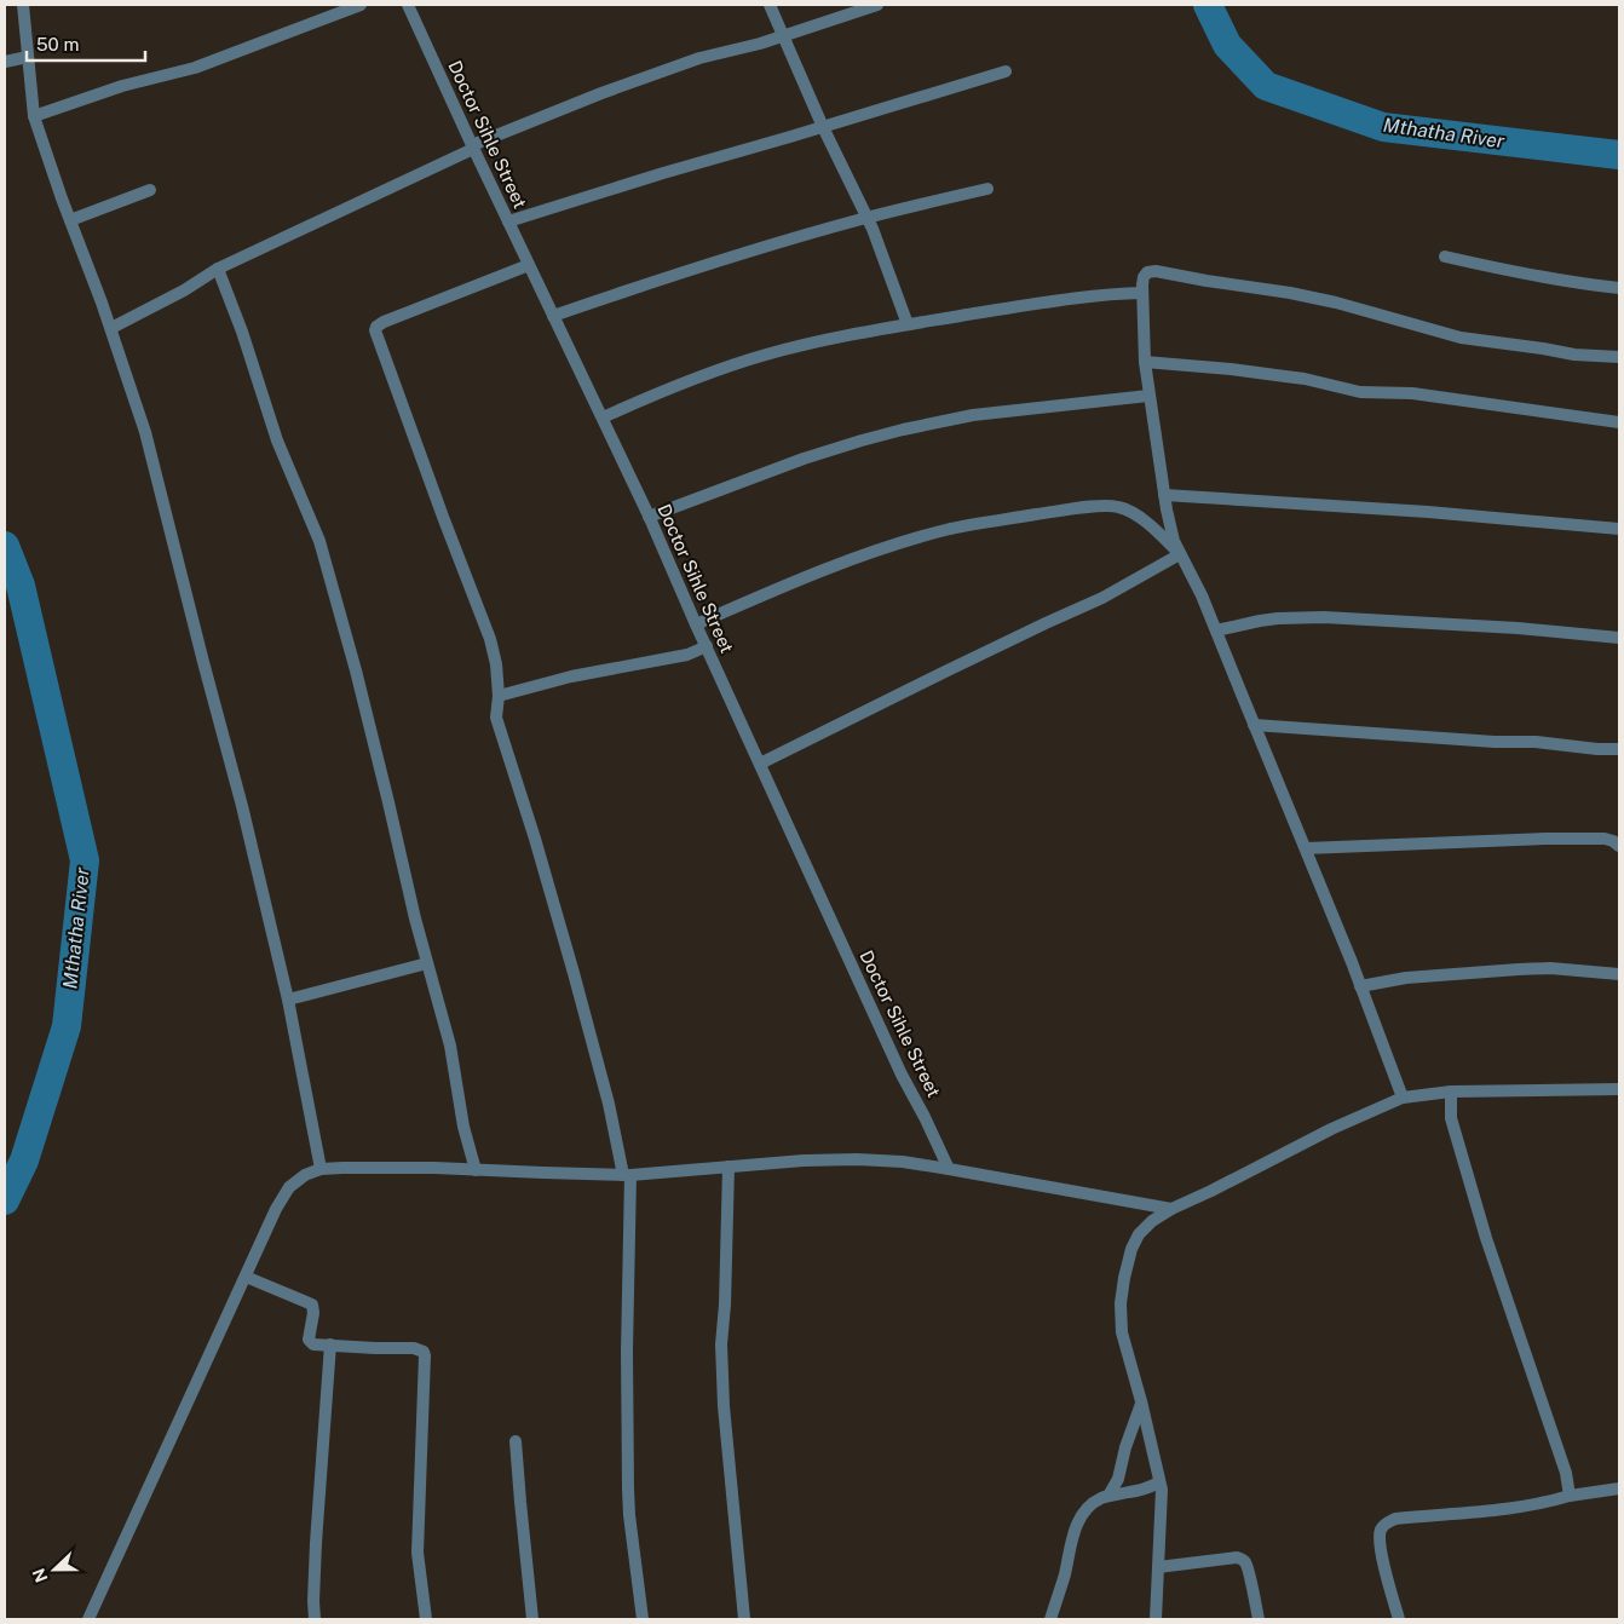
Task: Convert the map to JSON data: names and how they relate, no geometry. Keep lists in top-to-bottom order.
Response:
{
  "streets": {
    "street": ["Doctor Sihle Street"]
  },
  "water": ["Mthatha River"],
  "scale_bar": "50 m",
  "north": "left"
}
